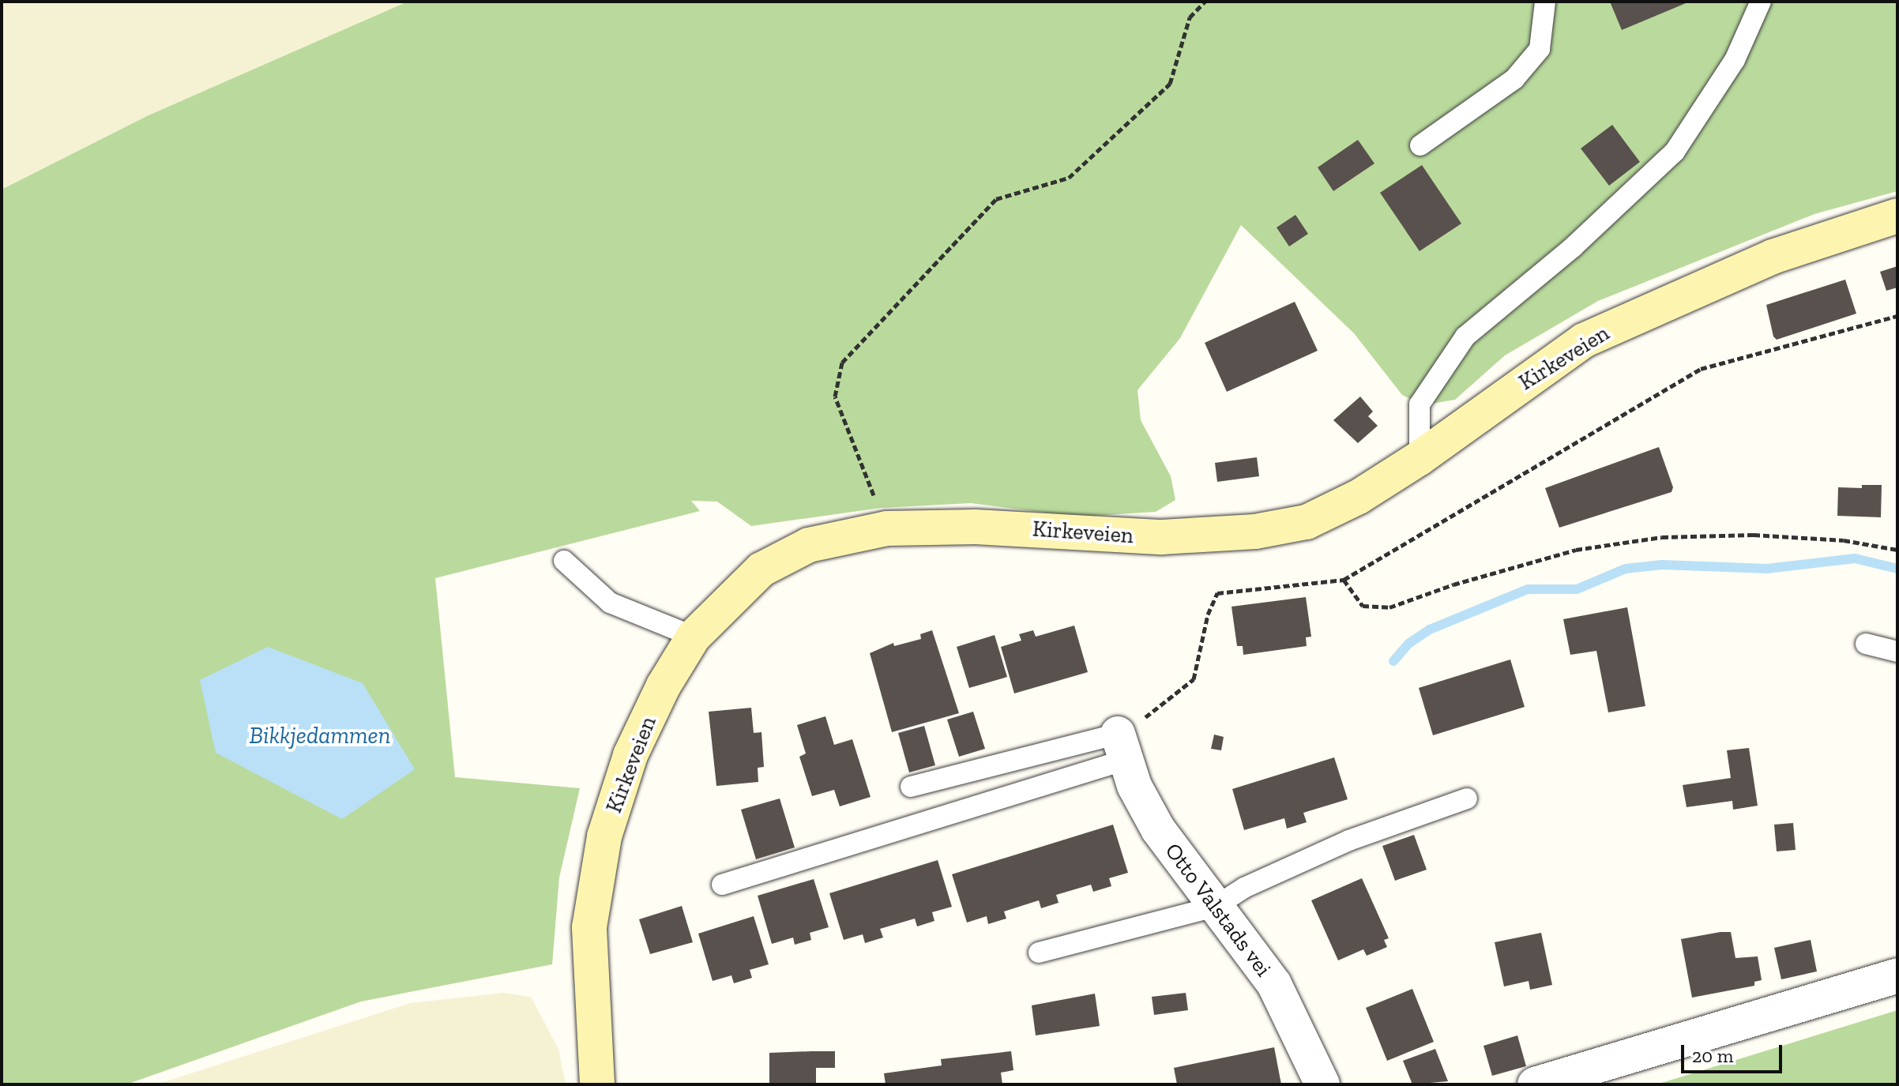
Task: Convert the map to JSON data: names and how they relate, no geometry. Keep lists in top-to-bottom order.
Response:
{
  "streets": {
    "main road": ["Kirkeveien"],
    "street": ["Otto Valstads vei"]
  },
  "water": ["Bikkjedammen"],
  "scale_bar": "20 m"
}
